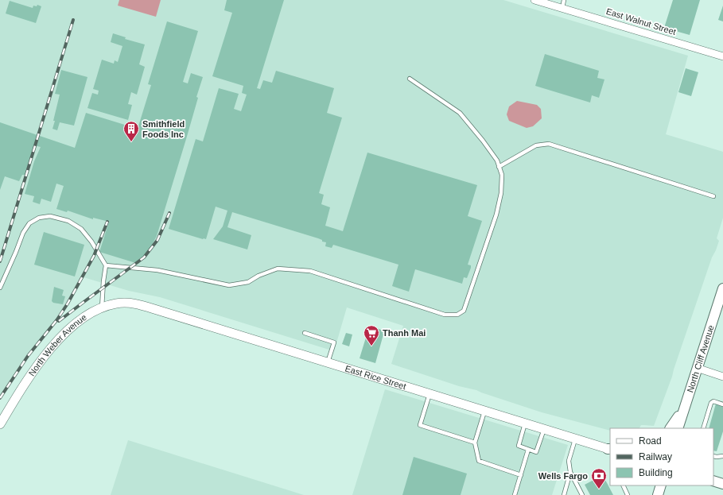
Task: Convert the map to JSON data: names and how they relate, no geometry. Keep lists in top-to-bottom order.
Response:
{
  "streets": {
    "main road": ["North Cliff Avenue"],
    "street": ["East Walnut Street", "North Weber Avenue", "East Rice Street"]
  },
  "crossings": [
    ["North Weber Avenue", "East Rice Street"]
  ],
  "places": {
    "building": ["Smithfield Foods Inc"],
    "supermarket": ["Thanh Mai"],
    "bank": ["Wells Fargo"]
  },
  "legend": ["Road", "Railway", "Building"]
}
